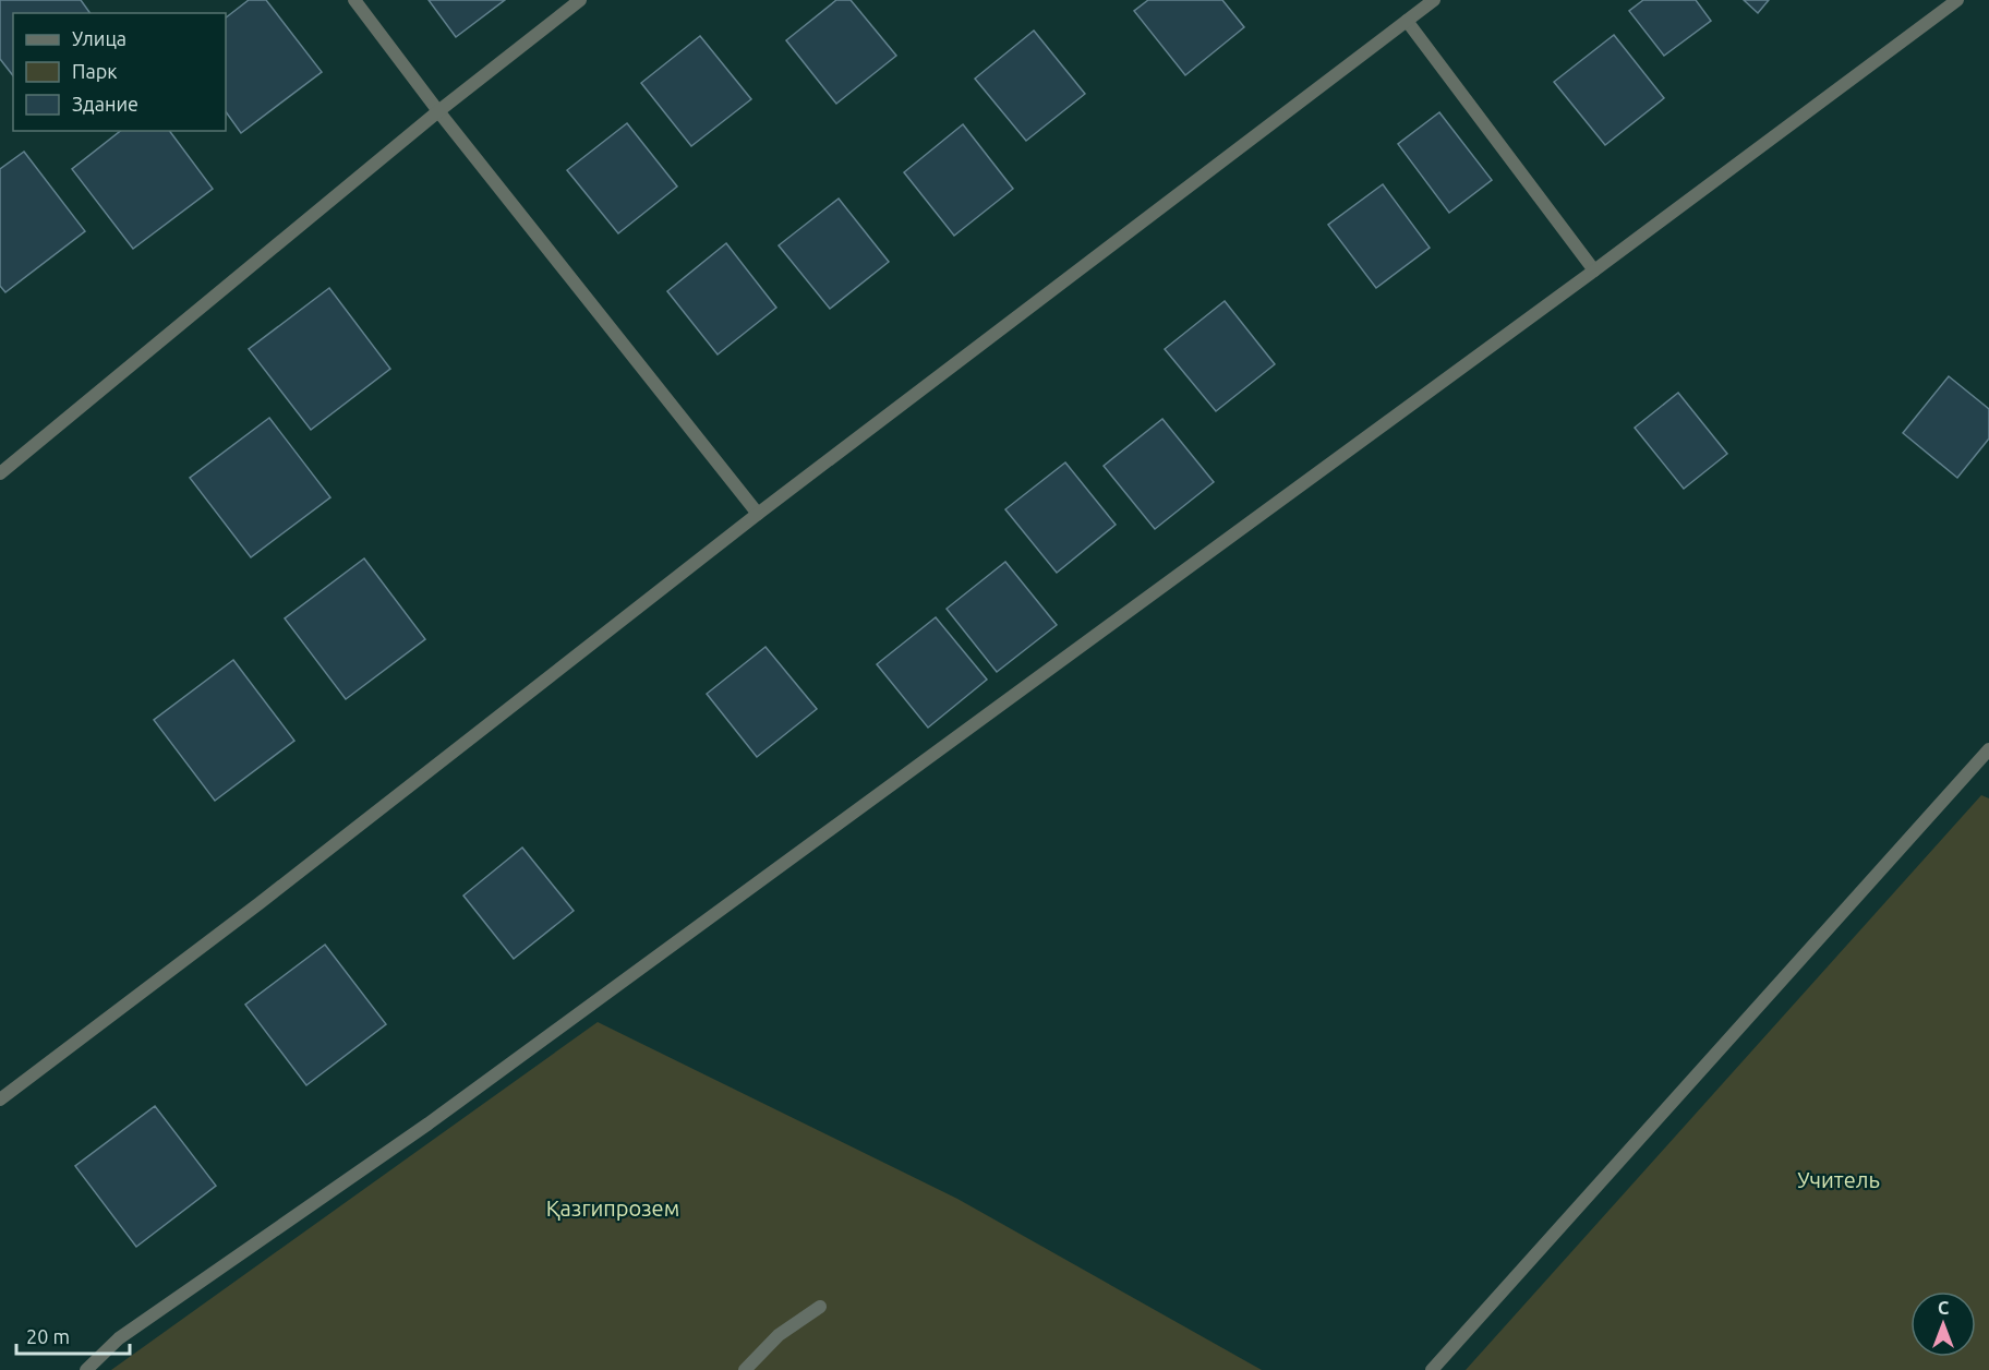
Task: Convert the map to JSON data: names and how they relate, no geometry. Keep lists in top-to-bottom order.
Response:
{
  "parks": ["Учитель", "Қазгипрозем"],
  "legend": ["Улица", "Парк", "Здание"],
  "scale_bar": "20 m",
  "north": "top"
}
